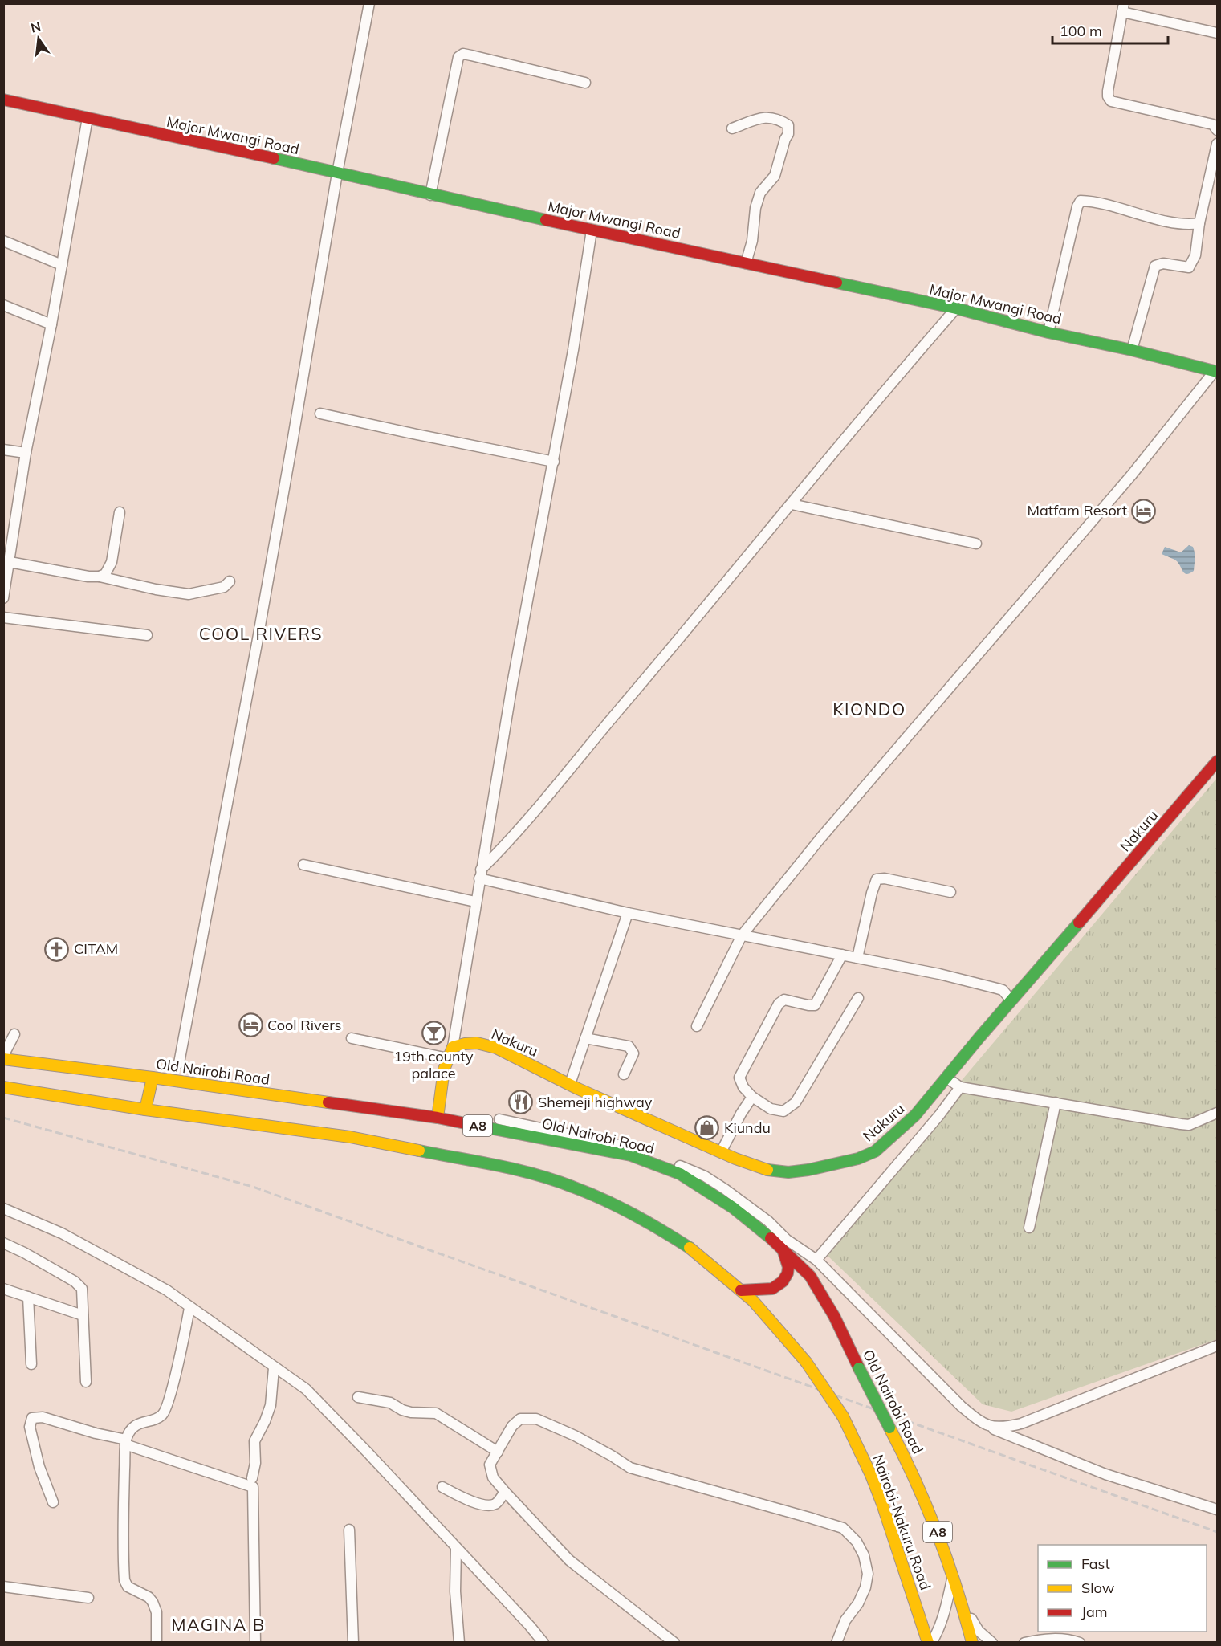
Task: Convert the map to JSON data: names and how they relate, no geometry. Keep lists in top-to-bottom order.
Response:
{
  "streets": {
    "main road": [
      "Major Mwangi Road",
      "Nakuru",
      "Old Nairobi Road",
      "A8",
      "Nairobi-Nakuru Road"
    ]
  },
  "districts": ["COOL RIVERS", "KIONDO", "MAGINA B"],
  "places": {
    "hotel": ["Matfam Resort", "Cool Rivers"],
    "church": ["CITAM"],
    "bar": ["19th county palace"],
    "restaurant": ["Shemeji highway"],
    "shop": ["Kiundu"]
  },
  "legend": ["Fast", "Slow", "Jam"],
  "scale_bar": "100 m",
  "north": "top"
}
